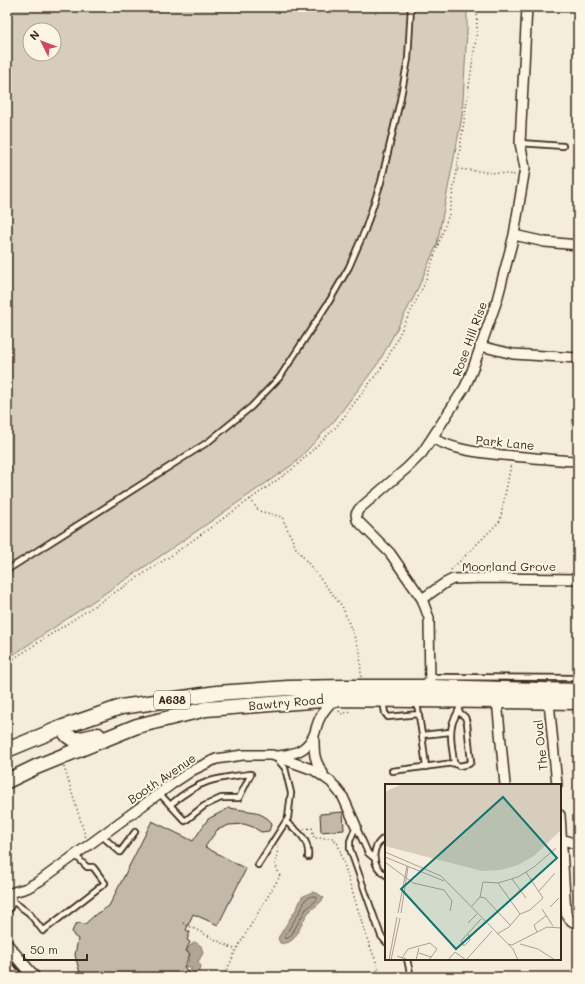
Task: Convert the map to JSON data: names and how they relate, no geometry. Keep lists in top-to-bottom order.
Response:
{
  "streets": {
    "highway": ["A638", "Bawtry Road"],
    "street": [
      "Rose Hill Rise",
      "Park Lane",
      "Moorland Grove",
      "The Oval",
      "Booth Avenue"
    ]
  },
  "crossings": [
    ["Rose Hill Rise", "Park Lane"],
    ["Rose Hill Rise", "Moorland Grove"],
    ["Rose Hill Rise", "Bawtry Road"],
    ["Bawtry Road", "The Oval"]
  ],
  "scale_bar": "50 m",
  "north": "top left"
}
